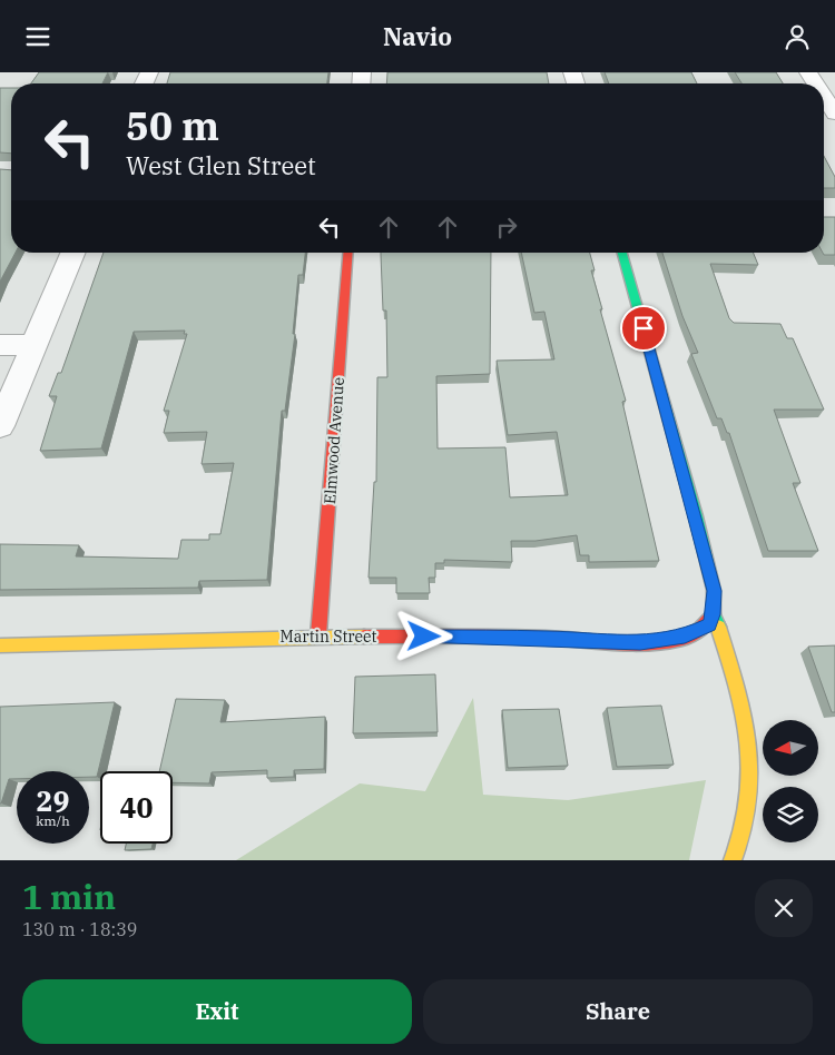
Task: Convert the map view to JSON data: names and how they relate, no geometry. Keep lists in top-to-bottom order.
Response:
{
  "streets": {
    "street": ["Elmwood Avenue", "Martin Street"]
  },
  "crossings": [
    ["Elmwood Avenue", "Martin Street"]
  ],
  "north": "left",
  "page": {
    "header": "Navio",
    "turn": ["50 m", "West Glen Street"],
    "speed": "29 km/h",
    "limit": "40",
    "heading": ["1 min", "130 m · 18:39"],
    "buttons": ["Exit", "Share"]
  }
}
